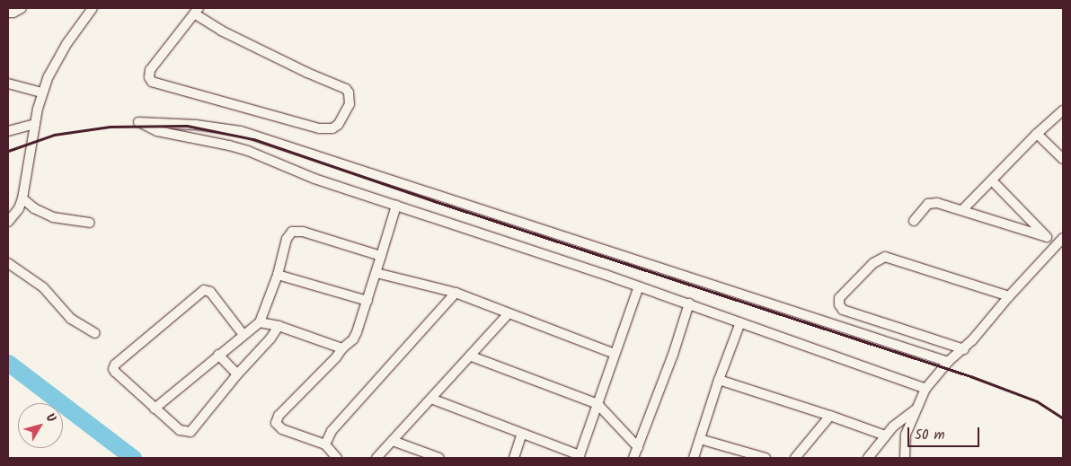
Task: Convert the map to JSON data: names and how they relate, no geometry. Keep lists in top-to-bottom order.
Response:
{
  "scale_bar": "50 m",
  "north": "top right"
}
